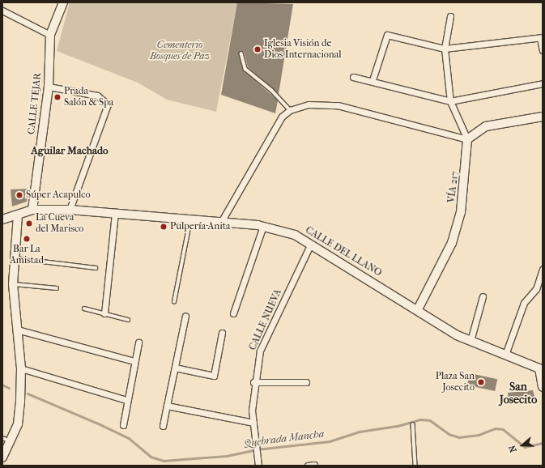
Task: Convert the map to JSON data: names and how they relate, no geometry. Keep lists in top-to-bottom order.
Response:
{
  "streets": {
    "main road": ["CALLE TEJAR", "VÍA 217", "CALLE DEL LLANO"],
    "street": ["CALLE NUEVA"]
  },
  "crossings": [
    ["CALLE TEJAR", "CALLE DEL LLANO"],
    ["VÍA 217", "CALLE DEL LLANO"],
    ["CALLE DEL LLANO", "CALLE NUEVA"]
  ],
  "districts": ["Aguilar Machado", "San Josecito"],
  "water": ["Quebrada Mancha"],
  "parks": ["Cementerio Bosques de Paz"],
  "places": [
    "Iglesia Visión de Dios Internacional",
    "Prada Salón & Spa",
    "Súper Acapulco",
    "La Cueva del Marisco",
    "Pulpería Anita",
    "Bar La Amistad",
    "Plaza San Josecito"
  ],
  "north": "left"
}
